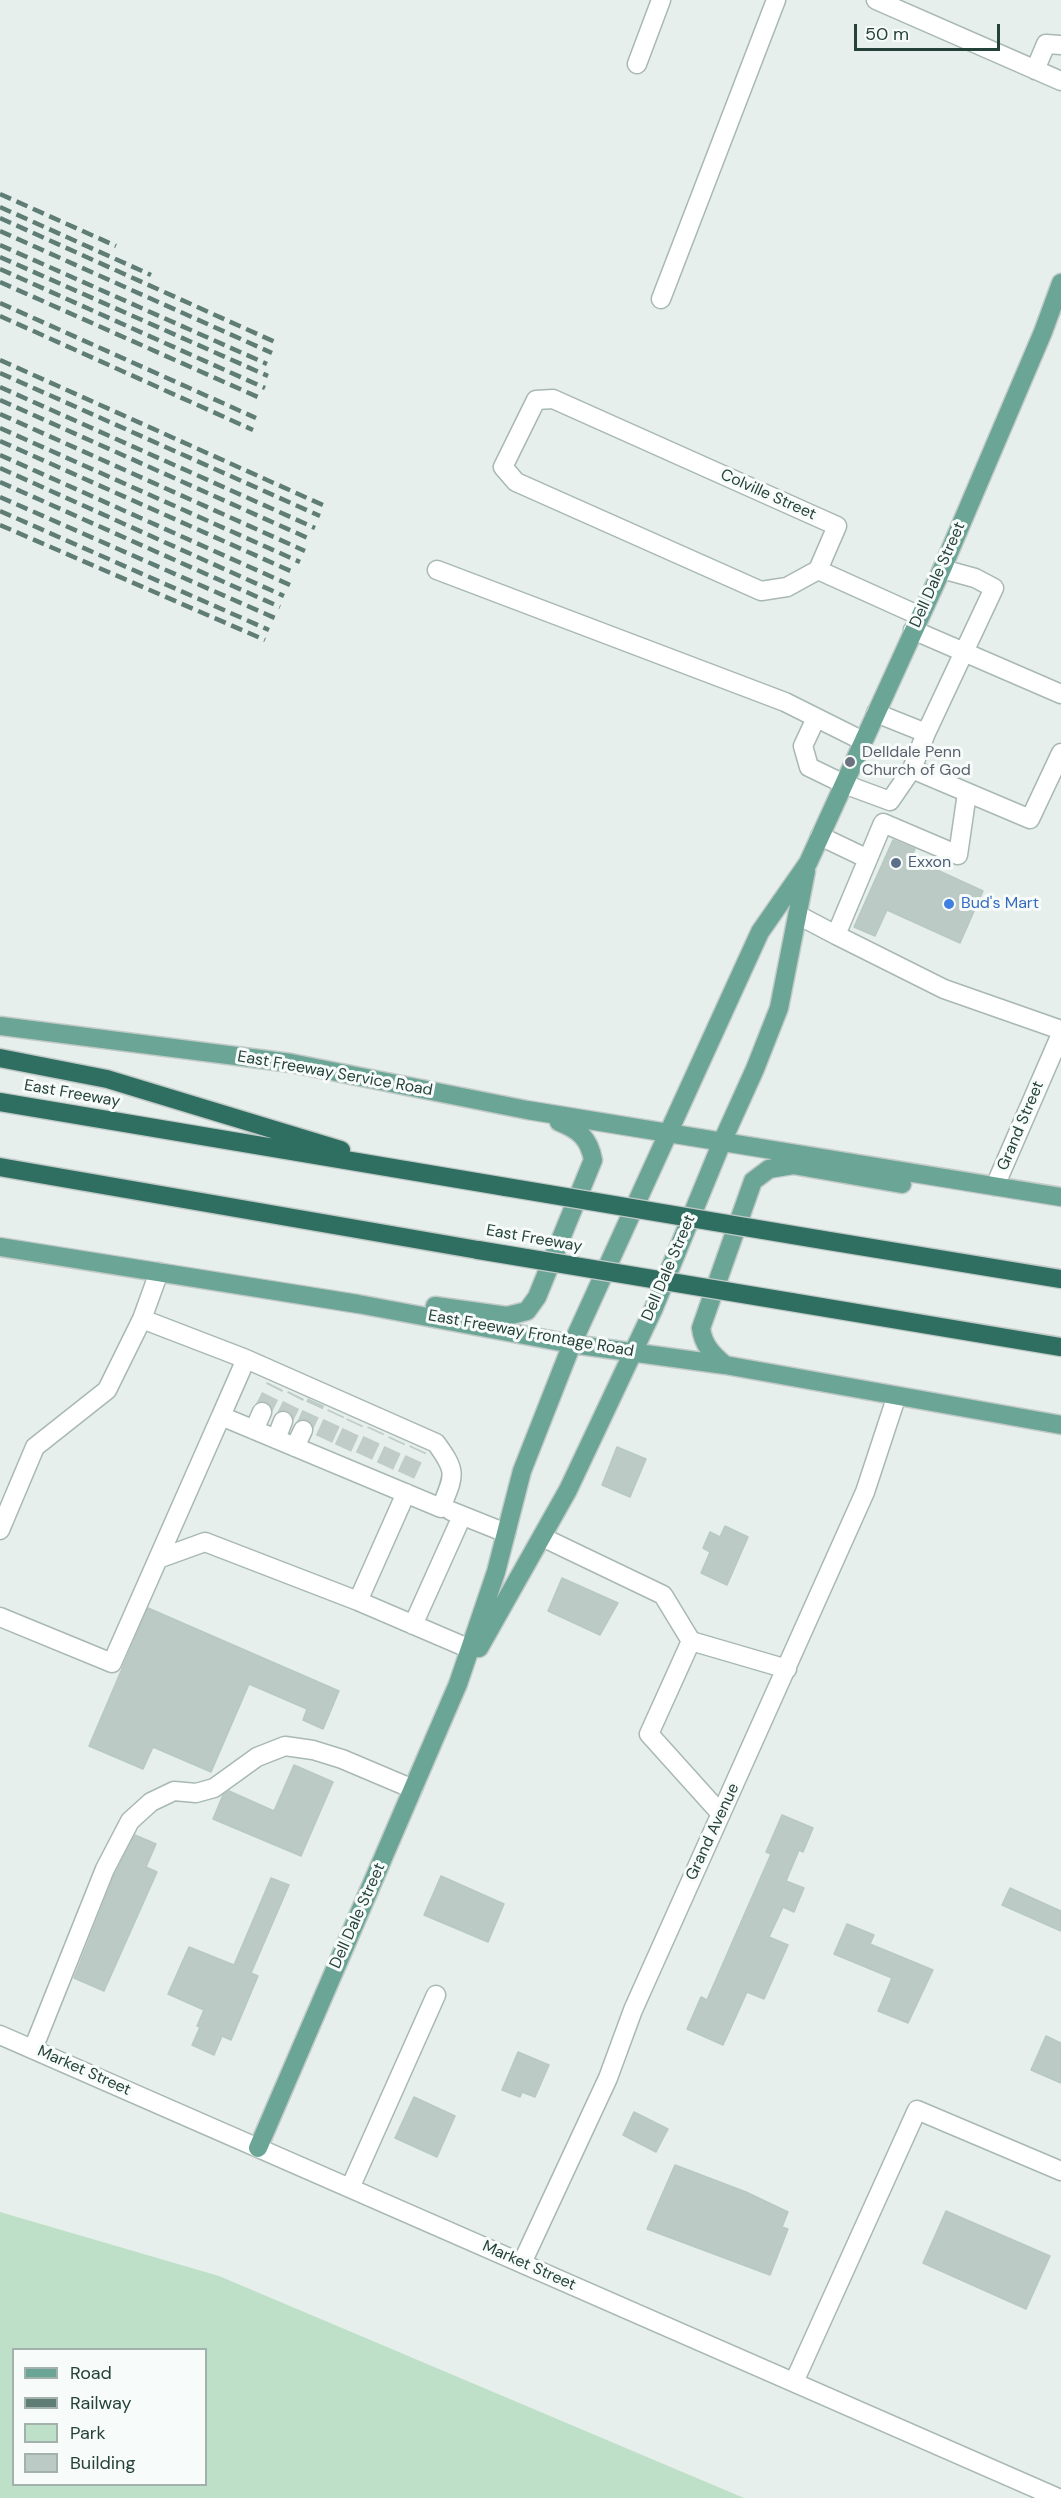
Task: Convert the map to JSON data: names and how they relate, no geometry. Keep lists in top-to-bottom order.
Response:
{
  "streets": {
    "highway": ["East Freeway"],
    "main road": ["Dell Dale Street", "East Freeway Service Road", "East Freeway Frontage Road"],
    "street": [
      "Colville Street",
      "Grand Street",
      "Grand Avenue",
      "Market Street"
    ]
  },
  "crossings": [
    ["Dell Dale Street", "East Freeway Service Road"],
    ["Dell Dale Street", "East Freeway Frontage Road"],
    ["Dell Dale Street", "Market Street"],
    ["East Freeway Frontage Road", "Grand Avenue"],
    ["Grand Avenue", "Market Street"]
  ],
  "places": ["Delldale Penn Church of God", "Exxon", "Bud's Mart"],
  "legend": [
    "Road",
    "Railway",
    "Park",
    "Building"
  ],
  "scale_bar": "50 m"
}
